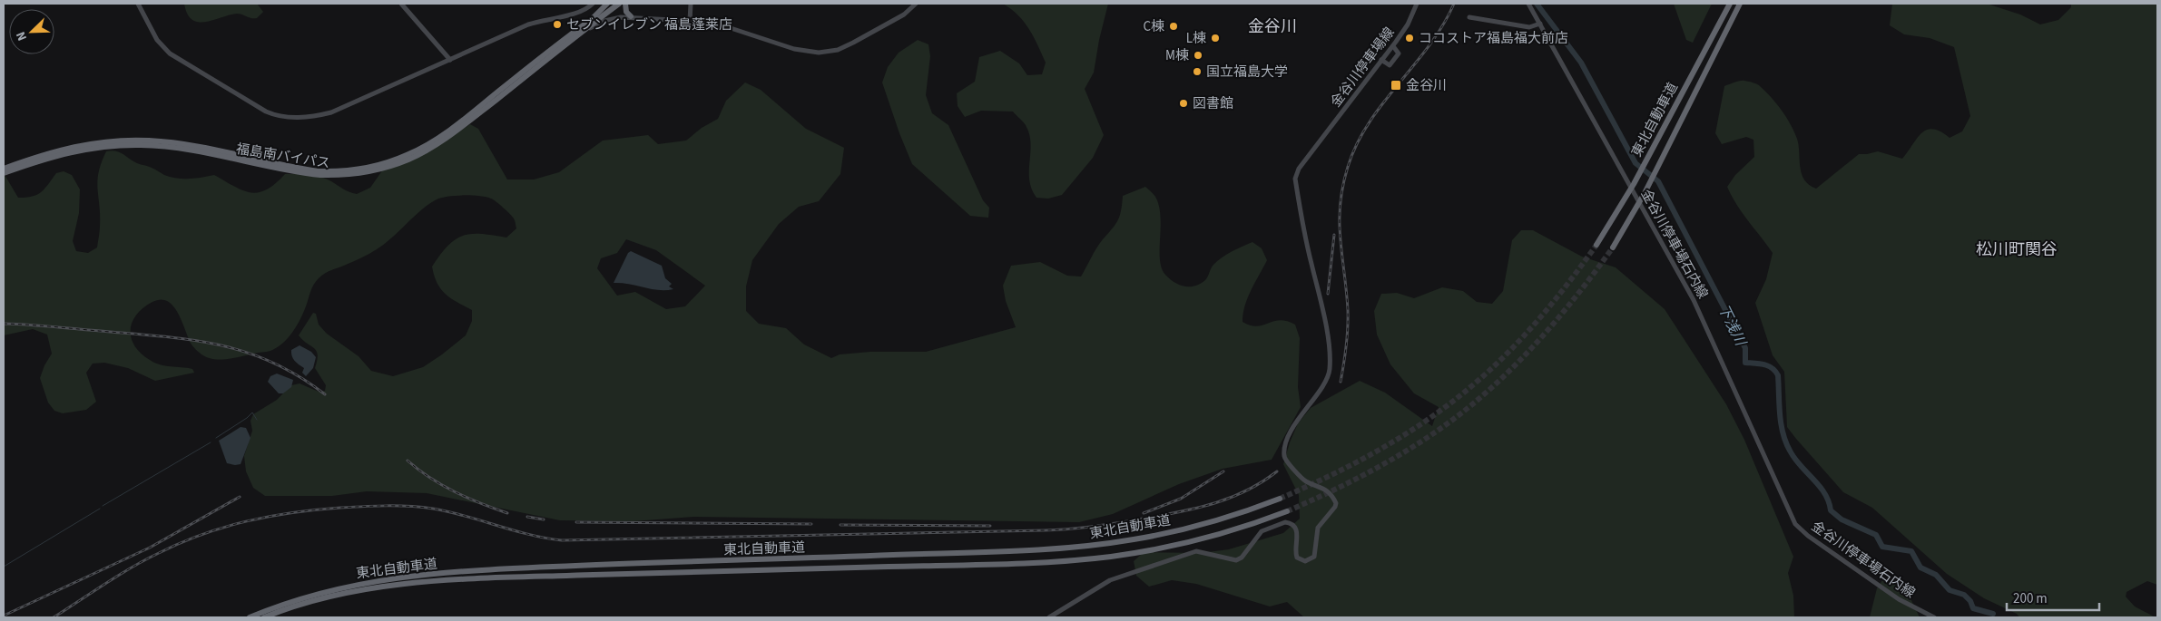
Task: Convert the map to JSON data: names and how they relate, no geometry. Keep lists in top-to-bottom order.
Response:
{
  "streets": {
    "highway": ["東北自動車道", "福島南バイパス"],
    "street": ["金谷川停車場線", "金谷川停車場石内線"]
  },
  "districts": ["金谷川", "松川町関谷"],
  "water": ["下浅川"],
  "places": {
    "other": [
      "セブンイレブン 福島蓬莱店",
      "C棟",
      "L棟",
      "ココストア福島福大前店",
      "M棟",
      "国立福島大学",
      "図書館"
    ],
    "transit": ["金谷川"]
  },
  "scale_bar": "200 m",
  "north": "bottom left"
}
